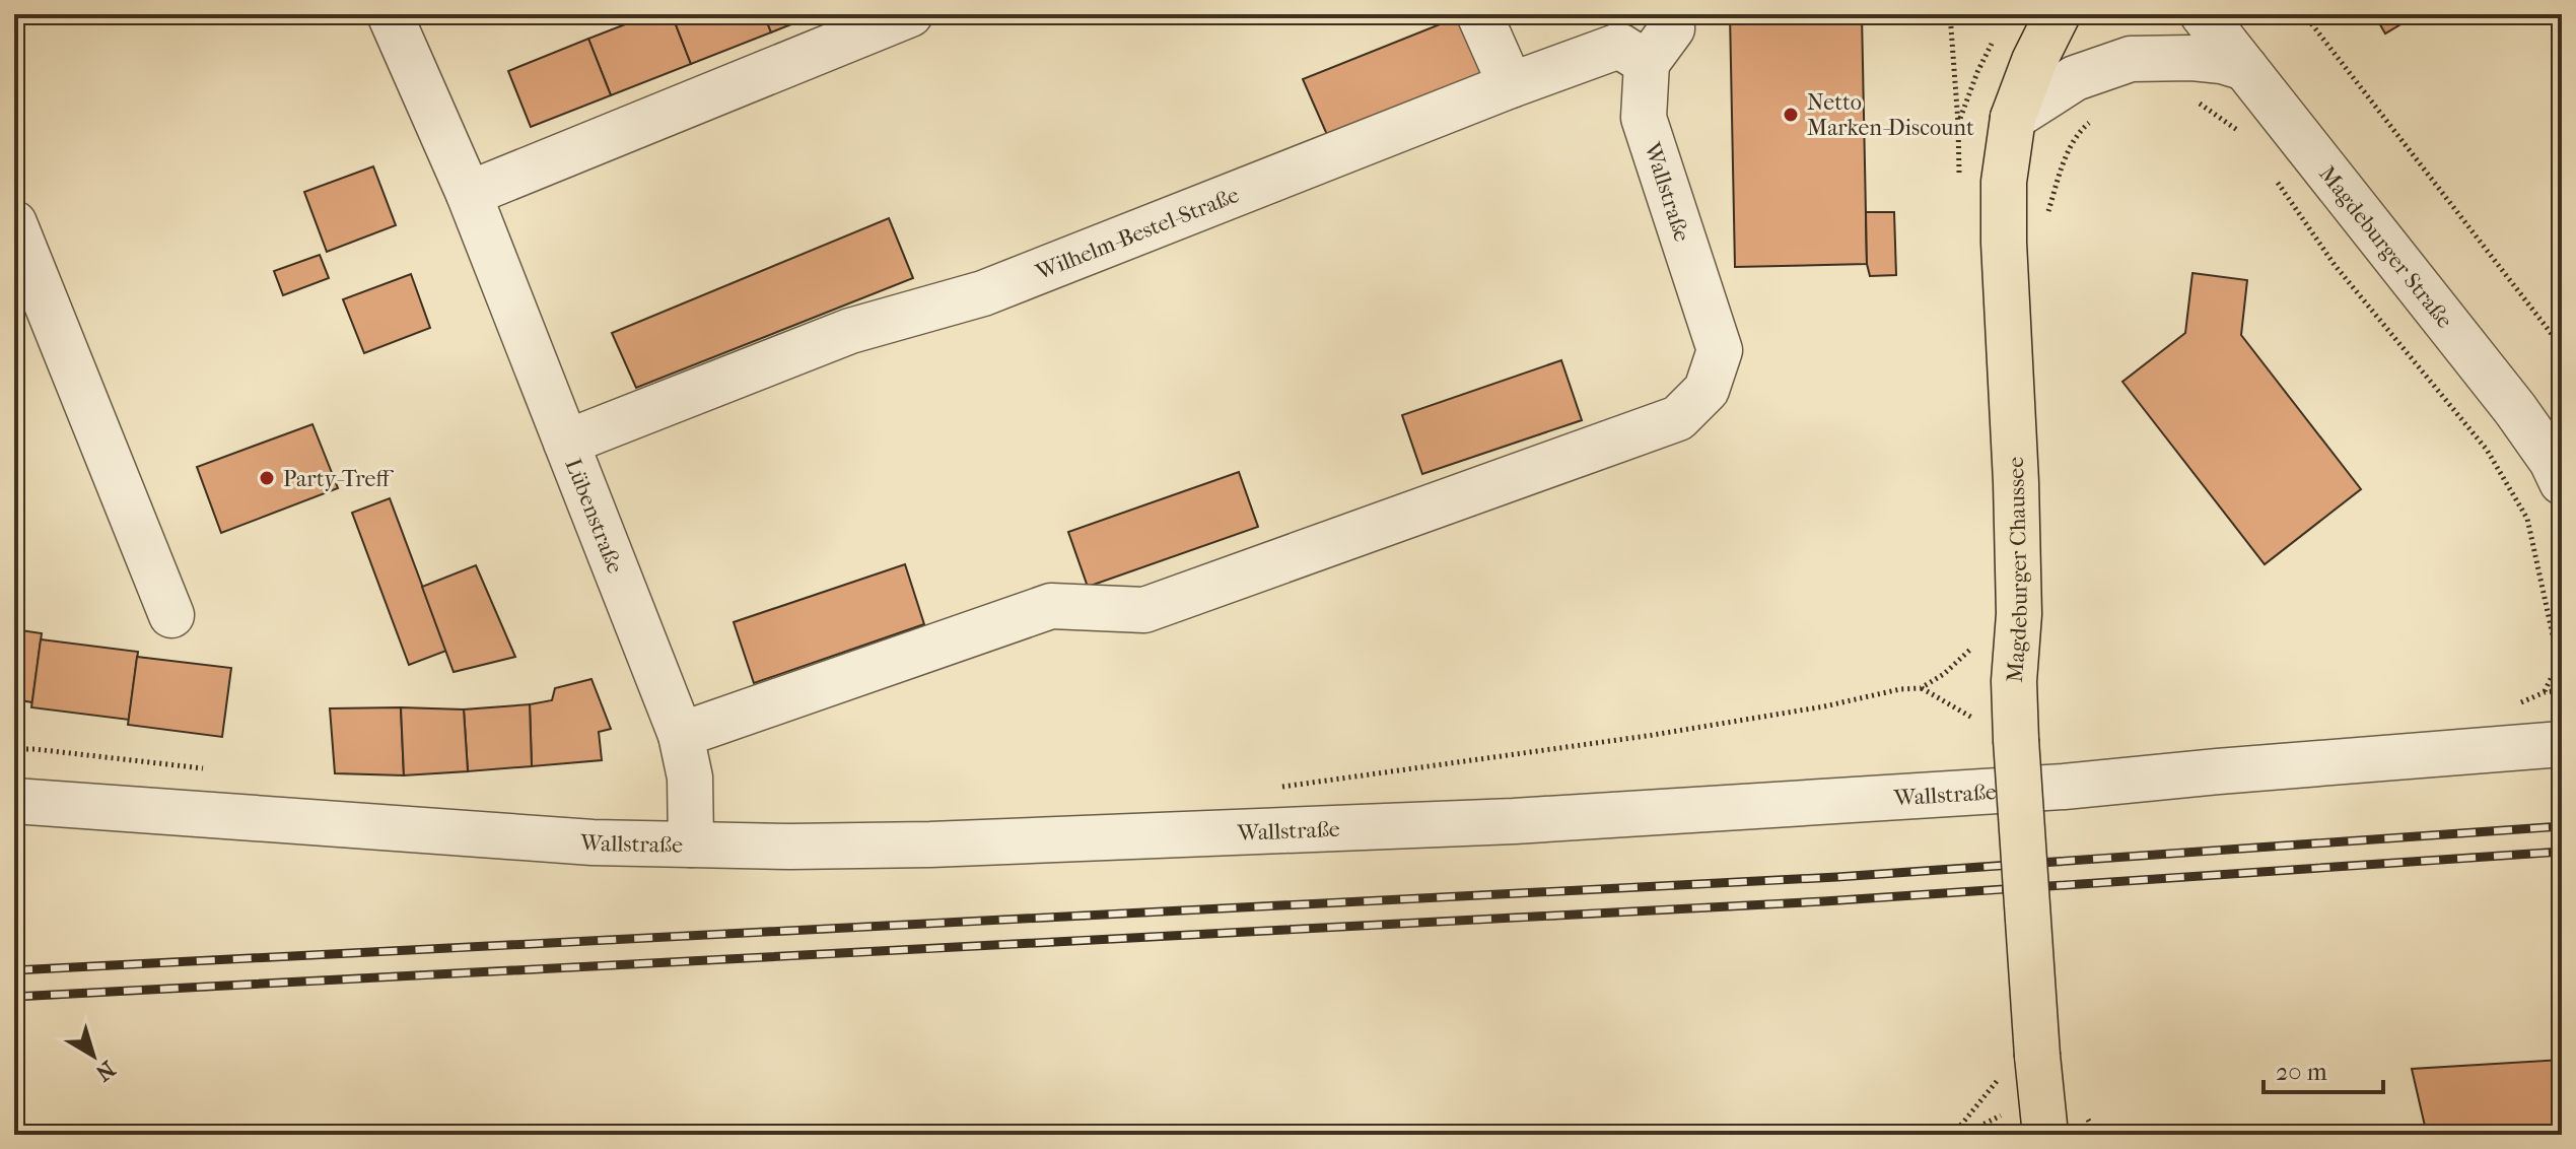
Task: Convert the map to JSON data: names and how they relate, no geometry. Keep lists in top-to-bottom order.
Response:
{
  "streets": {
    "main road": ["Magdeburger Chaussee"],
    "street": [
      "Wallstraße",
      "Wilhelm-Bestel-Straße",
      "Magdeburger Straße",
      "Lübenstraße"
    ]
  },
  "crossings": [
    ["Wallstraße", "Wilhelm-Bestel-Straße"],
    ["Wallstraße", "Lübenstraße"],
    ["Wilhelm-Bestel-Straße", "Lübenstraße"]
  ],
  "places": ["Netto Marken-Discount", "Party-Treff"],
  "scale_bar": "20 m",
  "north": "bottom right"
}
